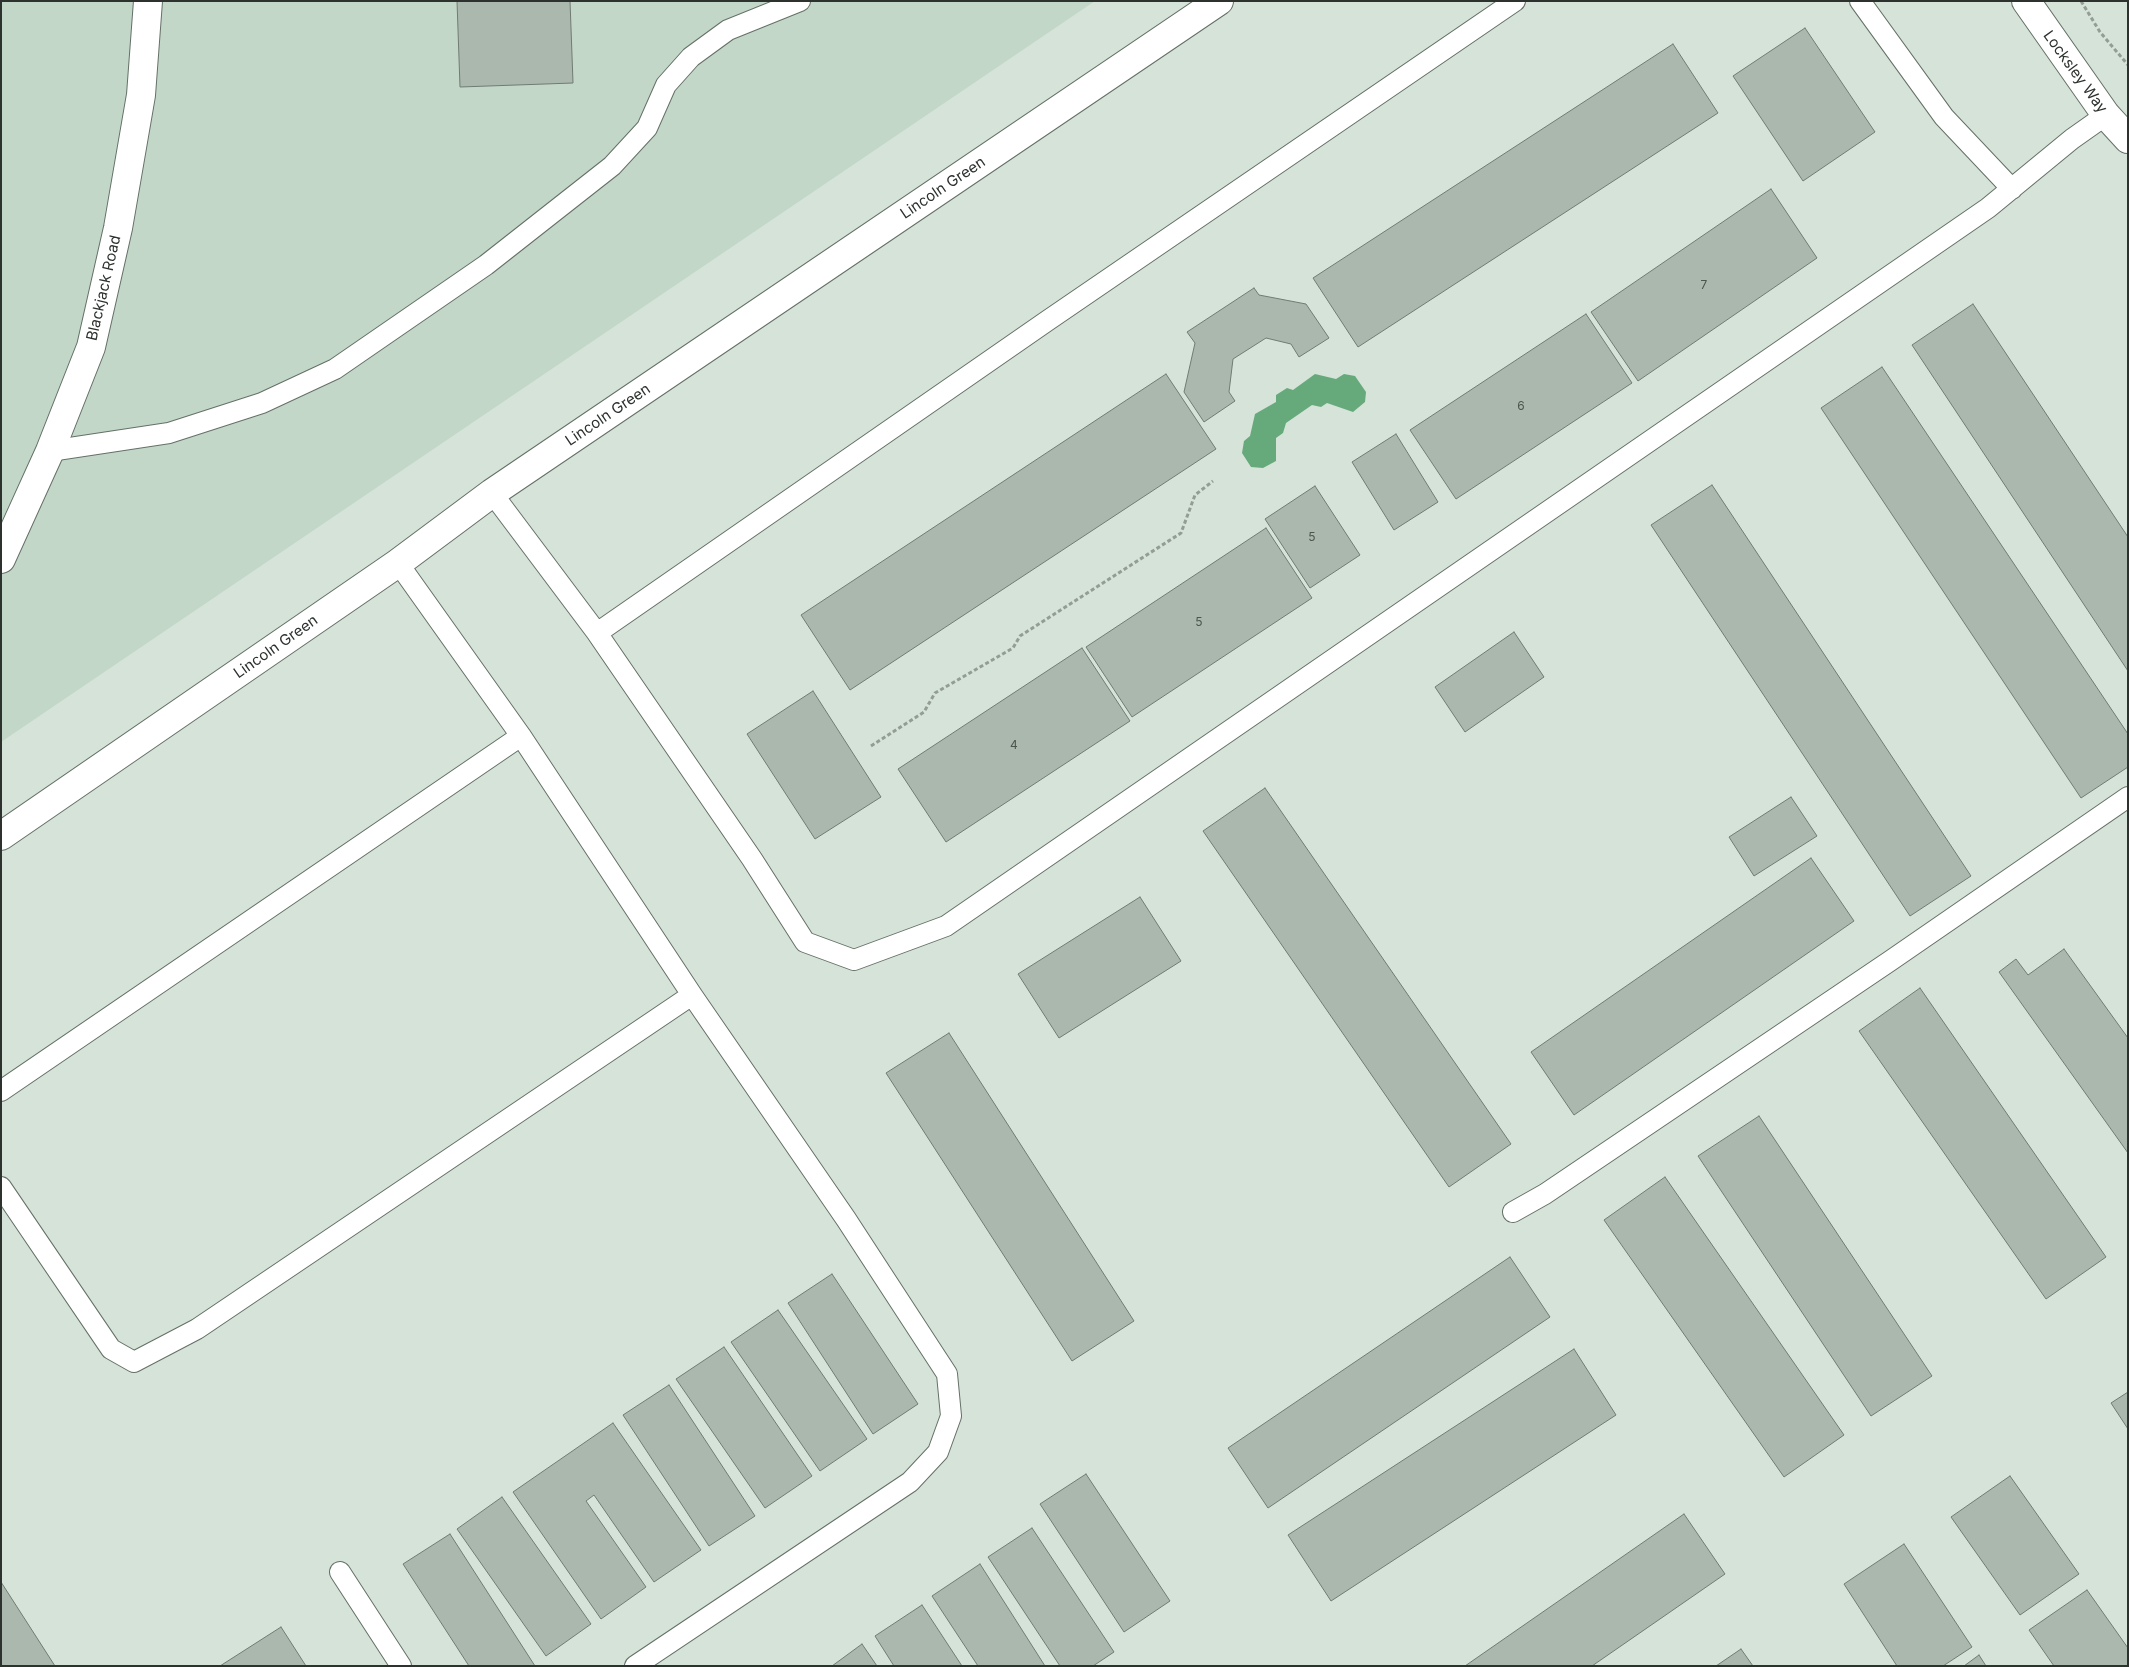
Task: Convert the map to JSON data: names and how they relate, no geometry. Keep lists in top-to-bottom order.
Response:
{
  "streets": {
    "street": ["Locksley Way", "Lincoln Green", "Blackjack Road"]
  },
  "house_numbers": [
    "7",
    "6",
    "5",
    "5",
    "4"
  ]
}
